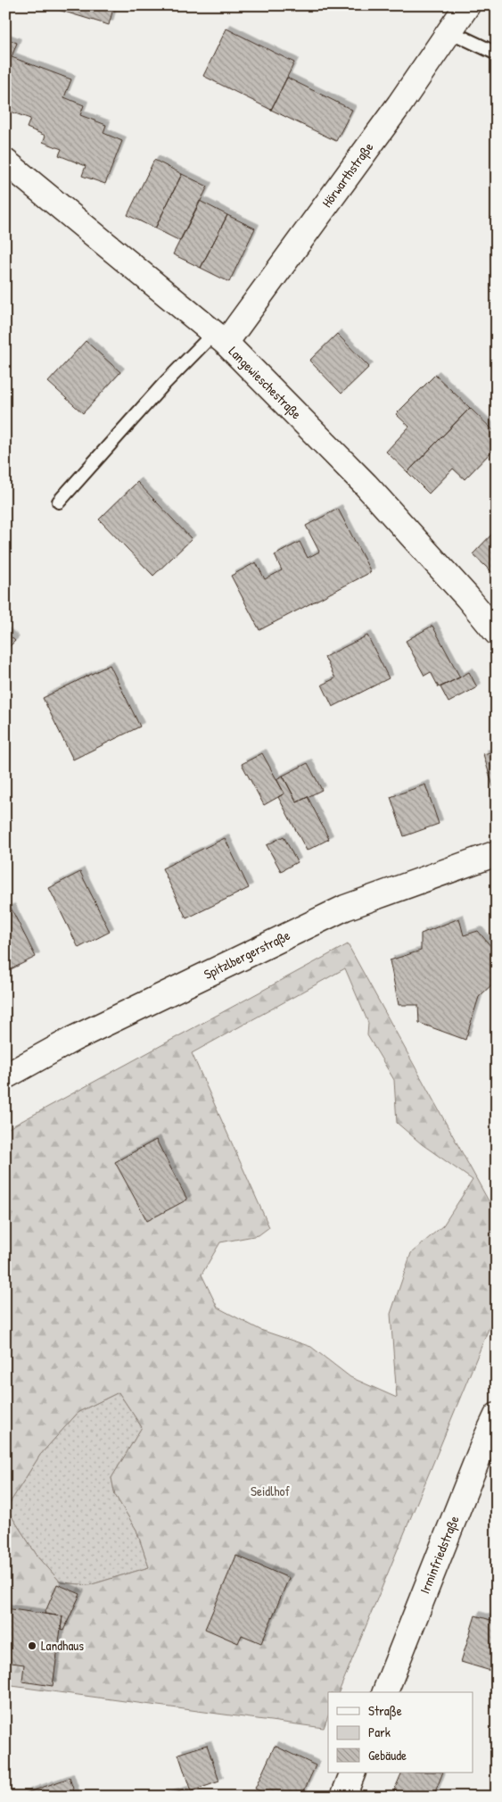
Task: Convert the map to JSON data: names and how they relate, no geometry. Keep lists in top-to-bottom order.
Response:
{
  "streets": {
    "street": [
      "Hörwarthstraße",
      "Langewieschestraße",
      "Spitzlbergerstraße",
      "Irminfriedstraße"
    ]
  },
  "crossings": [
    ["Hörwarthstraße", "Langewieschestraße"]
  ],
  "parks": ["Seidlhof"],
  "places": ["Landhaus"],
  "legend": ["Straße", "Park", "Gebäude"]
}
